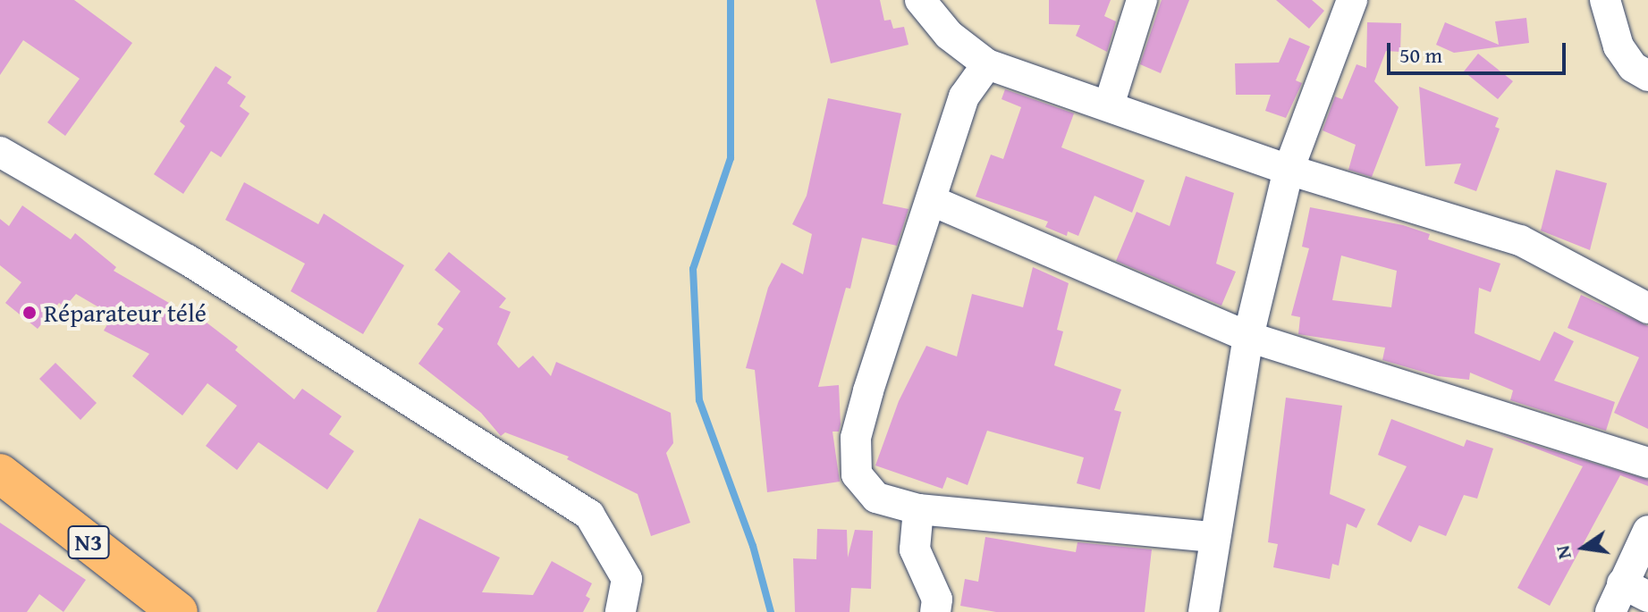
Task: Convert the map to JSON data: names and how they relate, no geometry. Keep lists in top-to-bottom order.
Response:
{
  "streets": {
    "highway": ["N3"]
  },
  "places": ["Réparateur télé"],
  "scale_bar": "50 m",
  "north": "left"
}
